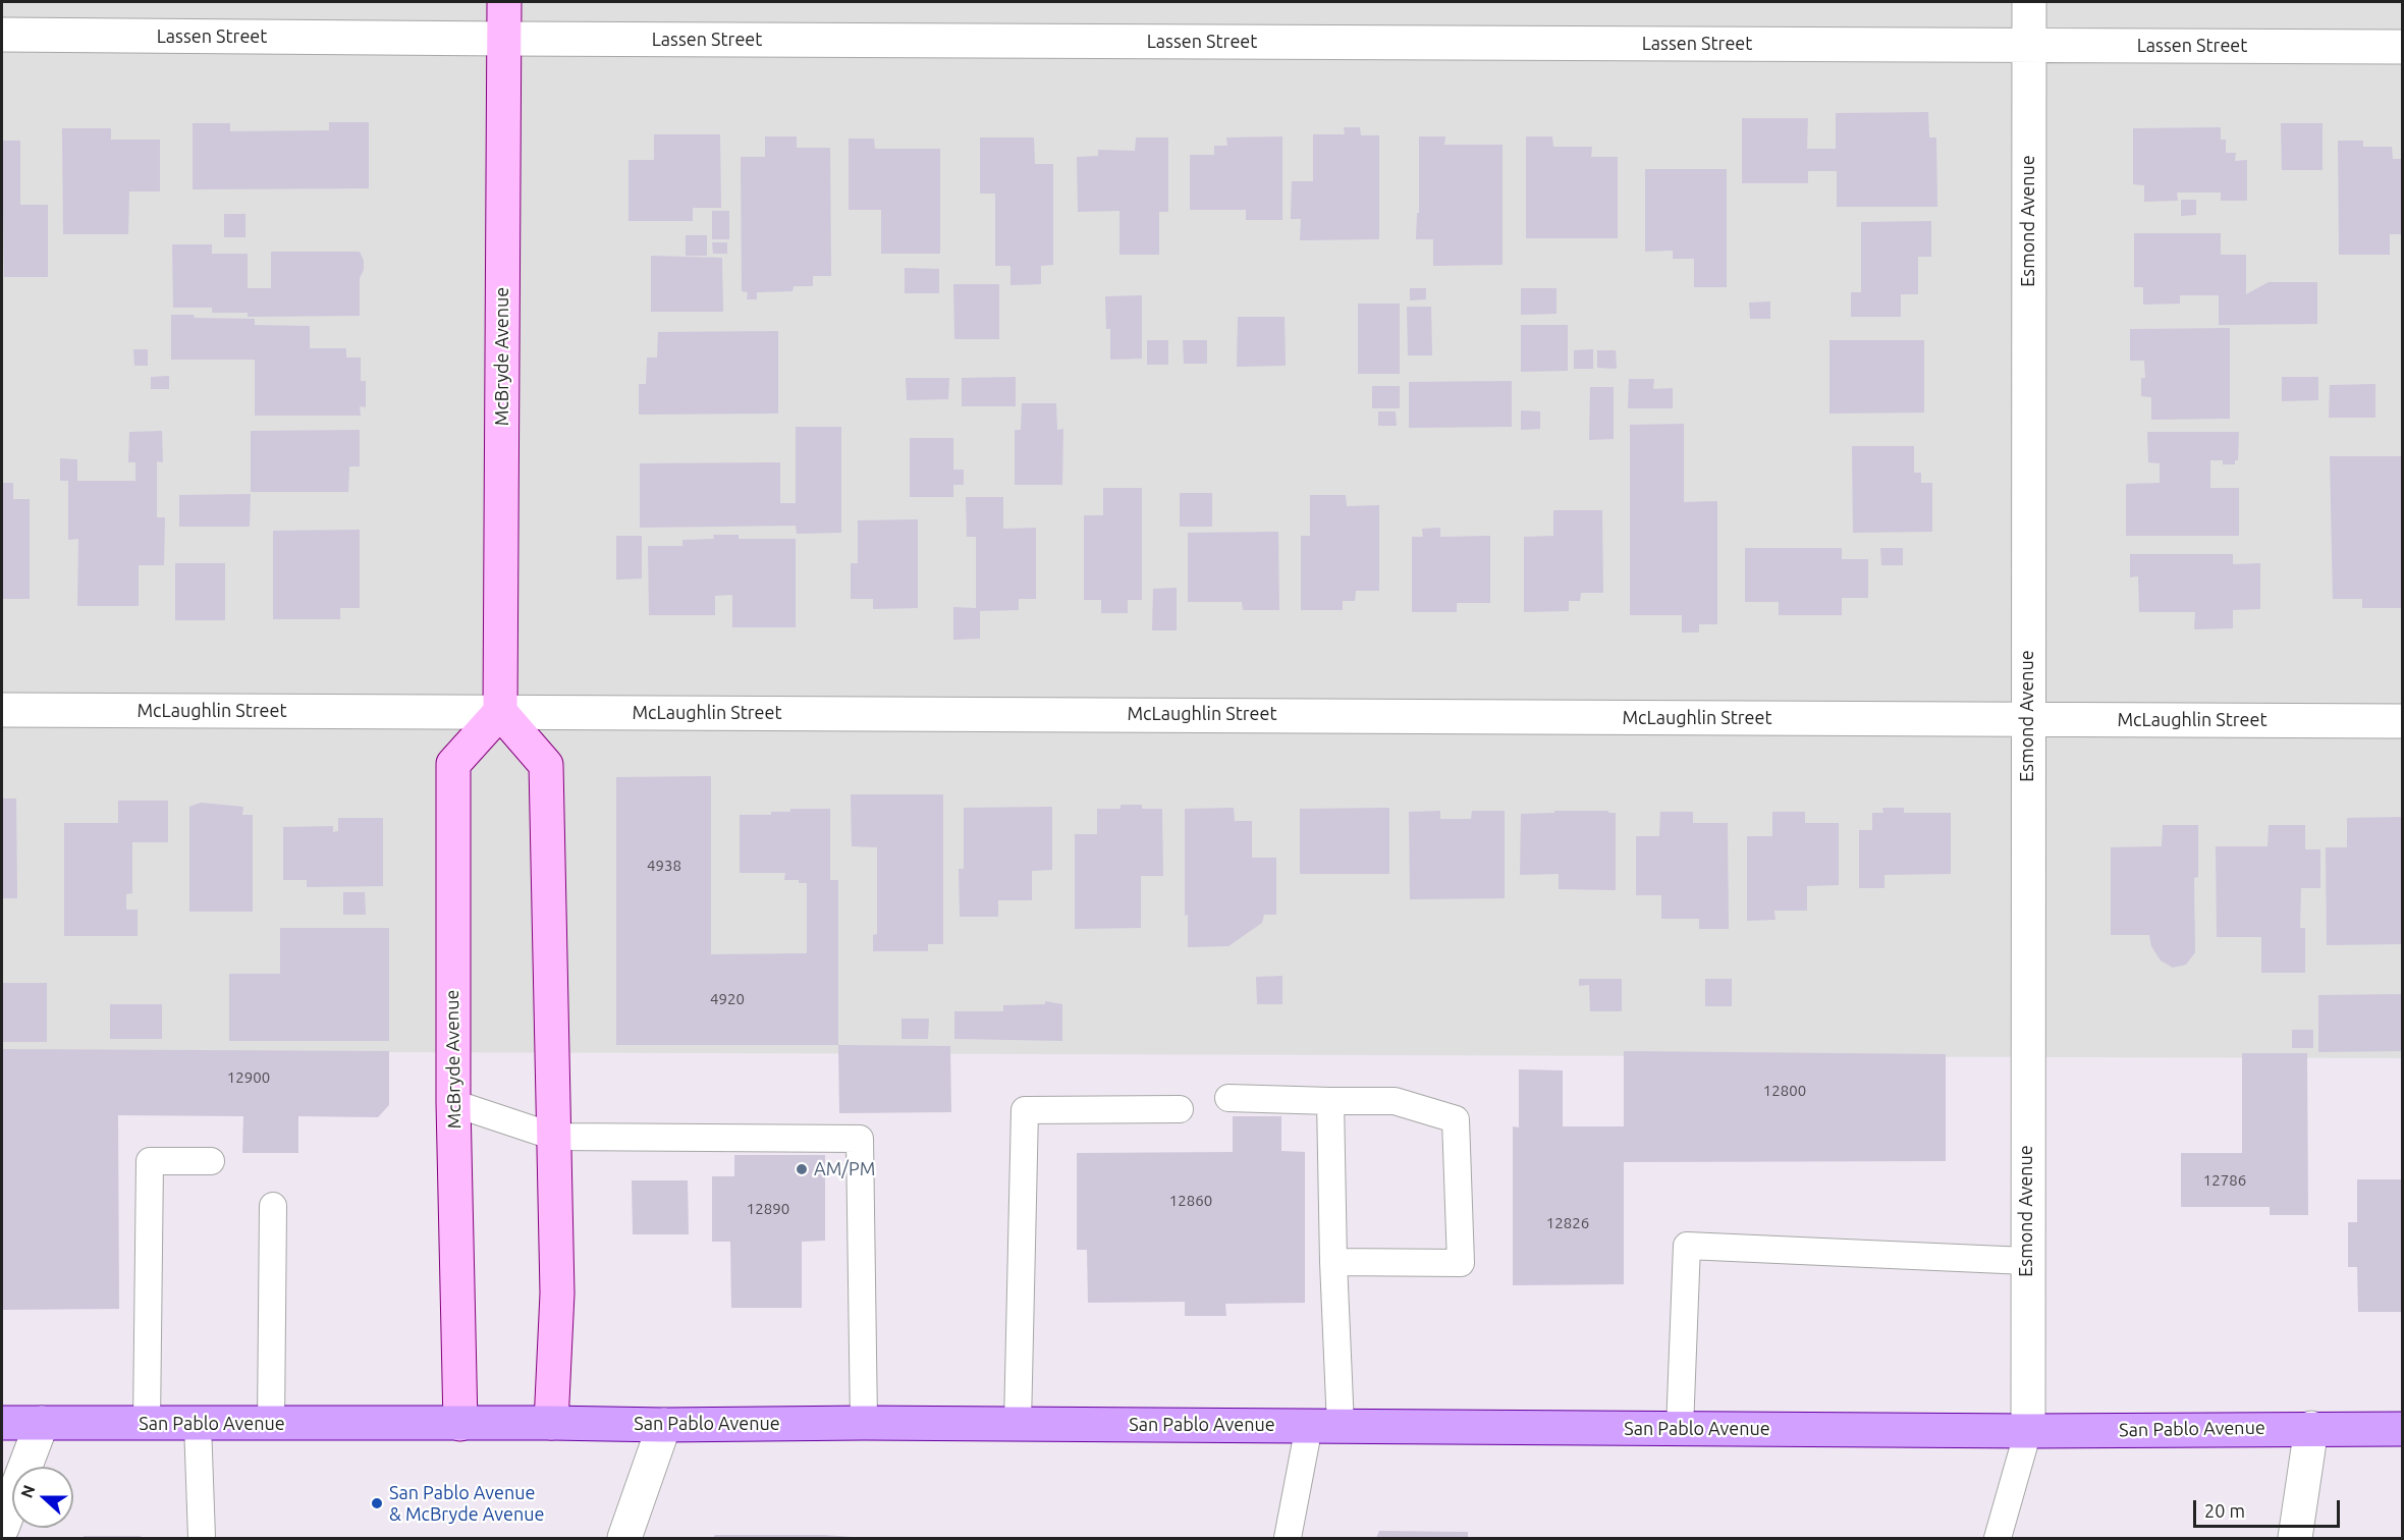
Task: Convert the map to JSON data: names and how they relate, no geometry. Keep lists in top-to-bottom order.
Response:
{
  "streets": {
    "main road": ["McBryde Avenue", "San Pablo Avenue"],
    "street": ["Lassen Street", "Esmond Avenue", "McLaughlin Street"]
  },
  "crossings": [
    ["Lassen Street", "Esmond Avenue"],
    ["Lassen Street", "McBryde Avenue"],
    ["Esmond Avenue", "McLaughlin Street"],
    ["Esmond Avenue", "San Pablo Avenue"],
    ["McBryde Avenue", "McLaughlin Street"],
    ["McBryde Avenue", "San Pablo Avenue"]
  ],
  "places": ["AM/PM", "San Pablo Avenue & McBryde Avenue"],
  "house_numbers": [
    "4938",
    "4920",
    "12900",
    "12800",
    "12786",
    "12860",
    "12890",
    "12826"
  ],
  "scale_bar": "20 m",
  "north": "left"
}
